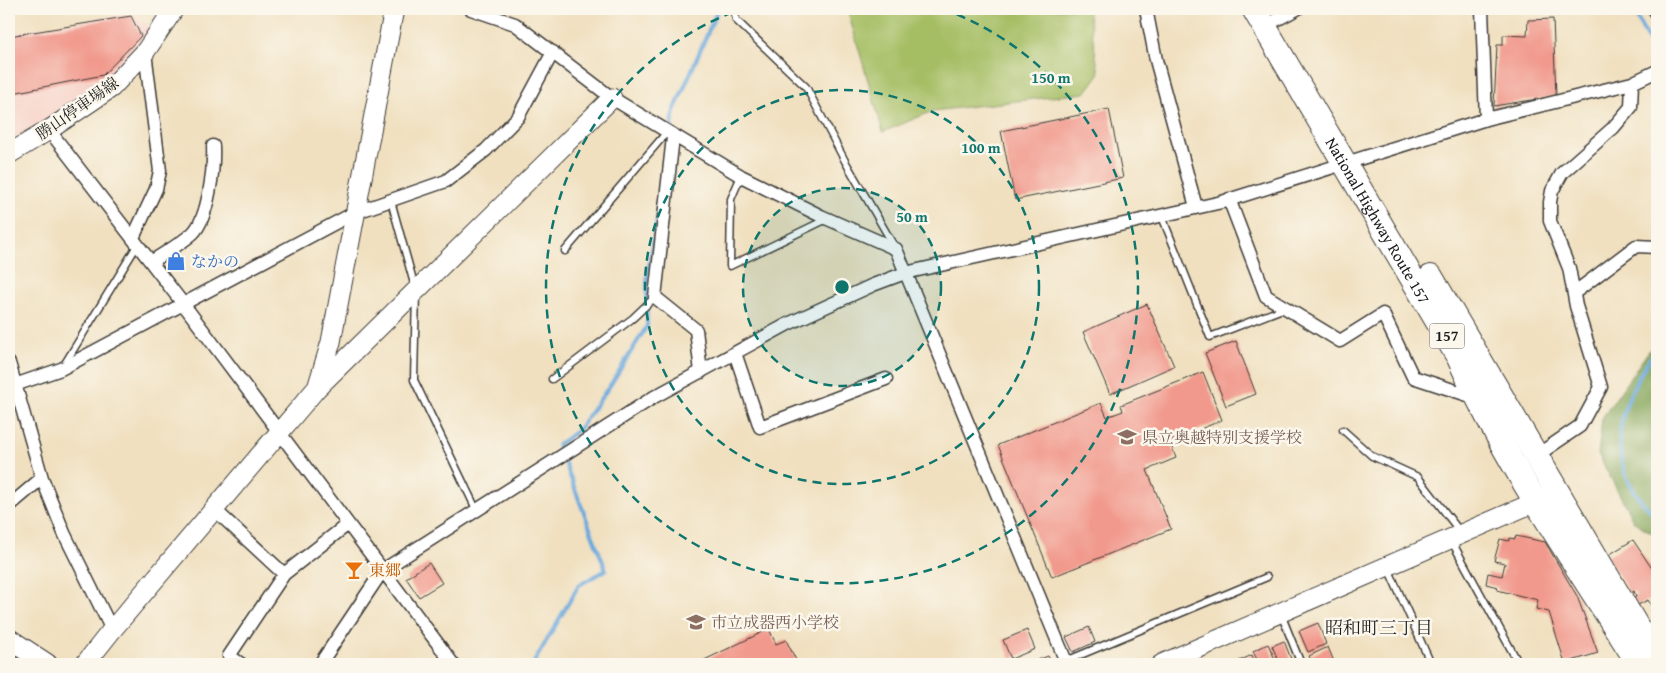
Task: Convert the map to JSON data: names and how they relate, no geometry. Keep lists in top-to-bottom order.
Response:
{
  "streets": {
    "highway": ["National Highway Route 157", "157"],
    "street": ["勝山停車場線"]
  },
  "districts": ["昭和町三丁目"],
  "places": {
    "shop": ["なかの"],
    "school or university": ["県立奥越特別支援学校", "市立成器西小学校"],
    "bar": ["東郷"]
  },
  "rings": ["150 m", "100 m", "50 m"]
}
